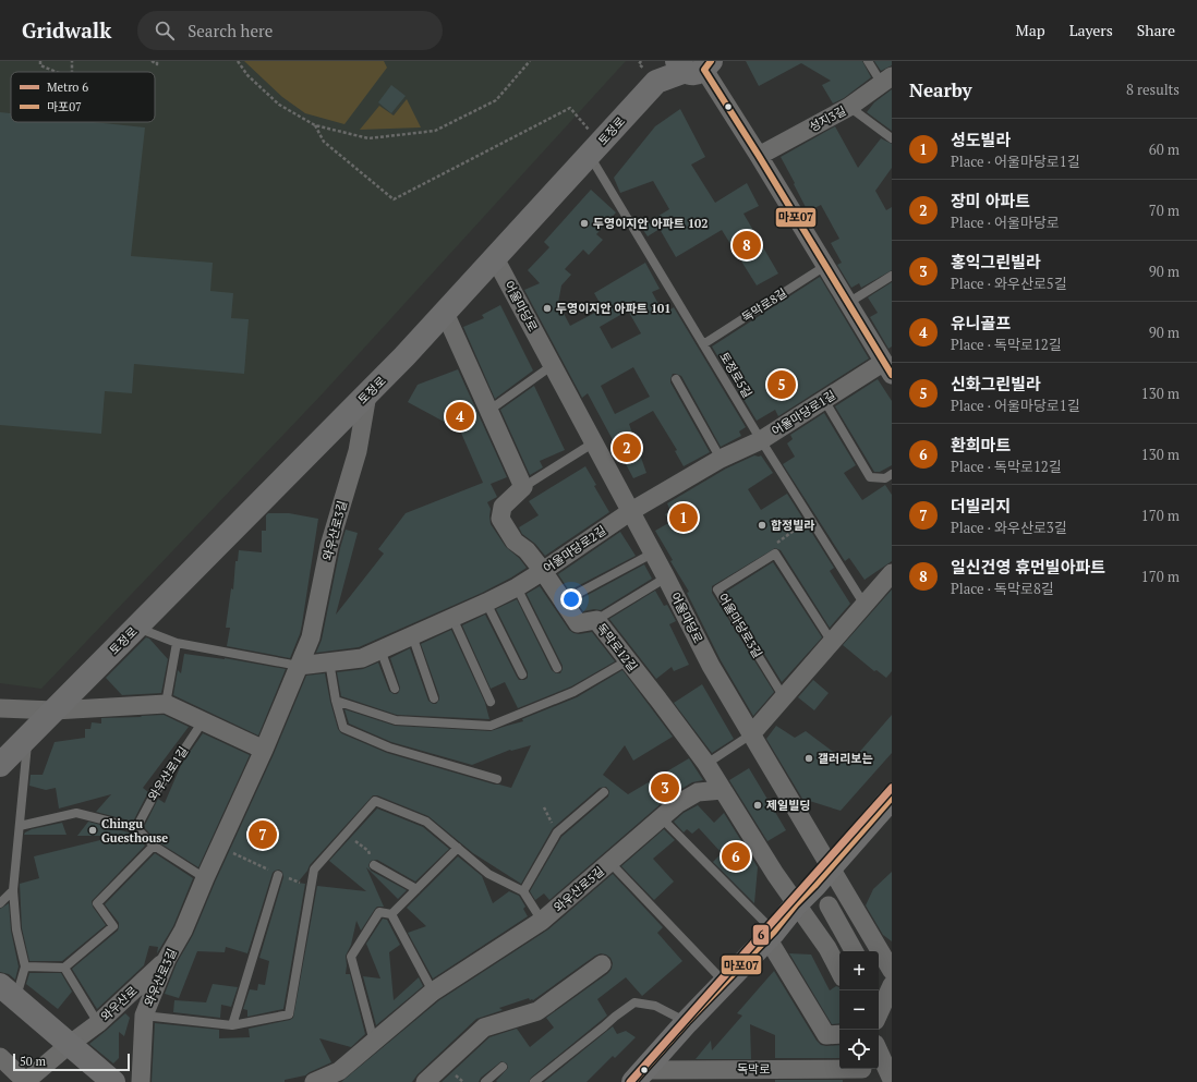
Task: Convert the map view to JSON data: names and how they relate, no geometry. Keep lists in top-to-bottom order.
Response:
{
  "streets": {
    "street": [
      "성지3길",
      "토정로",
      "어울마당로",
      "어울마당로1길",
      "와우산로3길",
      "어울마당로2길",
      "독막로12길",
      "와우산로5길",
      "와우산로",
      "독막로"
    ],
    "lane": [
      "독막로8길",
      "토정로5길",
      "어울마당로3길",
      "와우산로1길"
    ]
  },
  "crossings": [
    ["토정로", "어울마당로"],
    ["토정로", "토정로5길"],
    ["토정로", "와우산로3길"],
    ["독막로8길", "토정로5길"],
    ["어울마당로", "어울마당로1길"],
    ["어울마당로", "어울마당로2길"],
    ["어울마당로", "독막로"],
    ["토정로5길", "어울마당로1길"],
    ["어울마당로1길", "어울마당로2길"],
    ["와우산로3길", "어울마당로2길"],
    ["와우산로3길", "와우산로"],
    ["어울마당로2길", "독막로12길"],
    ["독막로12길", "와우산로5길"],
    ["독막로12길", "독막로"]
  ],
  "places": [
    "두영이지안 아파트 102",
    "두영이지안 아파트 101",
    "합정빌라",
    "갤러리보는",
    "제일빌딩",
    "Chingu Guesthouse"
  ],
  "lines": ["transit line 마포07", "metro line 6"],
  "legend": ["Metro 6", "마포07"],
  "scale_bar": "50 m",
  "page": {
    "header": "Gridwalk",
    "search": "Search here",
    "nav": ["Map", "Layers", "Share"],
    "heading": ["Nearby", "8 results"],
    "list": [
      {
        "mark": "1",
        "name": "성도빌라",
        "note": "Place · 어울마당로1길",
        "value": "60 m"
      },
      {
        "mark": "2",
        "name": "장미 아파트",
        "note": "Place · 어울마당로",
        "value": "70 m"
      },
      {
        "mark": "3",
        "name": "홍익그린빌라",
        "note": "Place · 와우산로5길",
        "value": "90 m"
      },
      {
        "mark": "4",
        "name": "유니골프",
        "note": "Place · 독막로12길",
        "value": "90 m"
      },
      {
        "mark": "5",
        "name": "신화그린빌라",
        "note": "Place · 어울마당로1길",
        "value": "130 m"
      },
      {
        "mark": "6",
        "name": "환희마트",
        "note": "Place · 독막로12길",
        "value": "130 m"
      },
      {
        "mark": "7",
        "name": "더빌리지",
        "note": "Place · 와우산로3길",
        "value": "170 m"
      },
      {
        "mark": "8",
        "name": "일신건영 휴먼빌아파트",
        "note": "Place · 독막로8길",
        "value": "170 m"
      }
    ],
    "pins": [
      "8",
      "5",
      "4",
      "2",
      "1",
      "3",
      "7",
      "6"
    ],
    "map_buttons": ["+", "−"],
    "scale": "50 m"
  }
}
